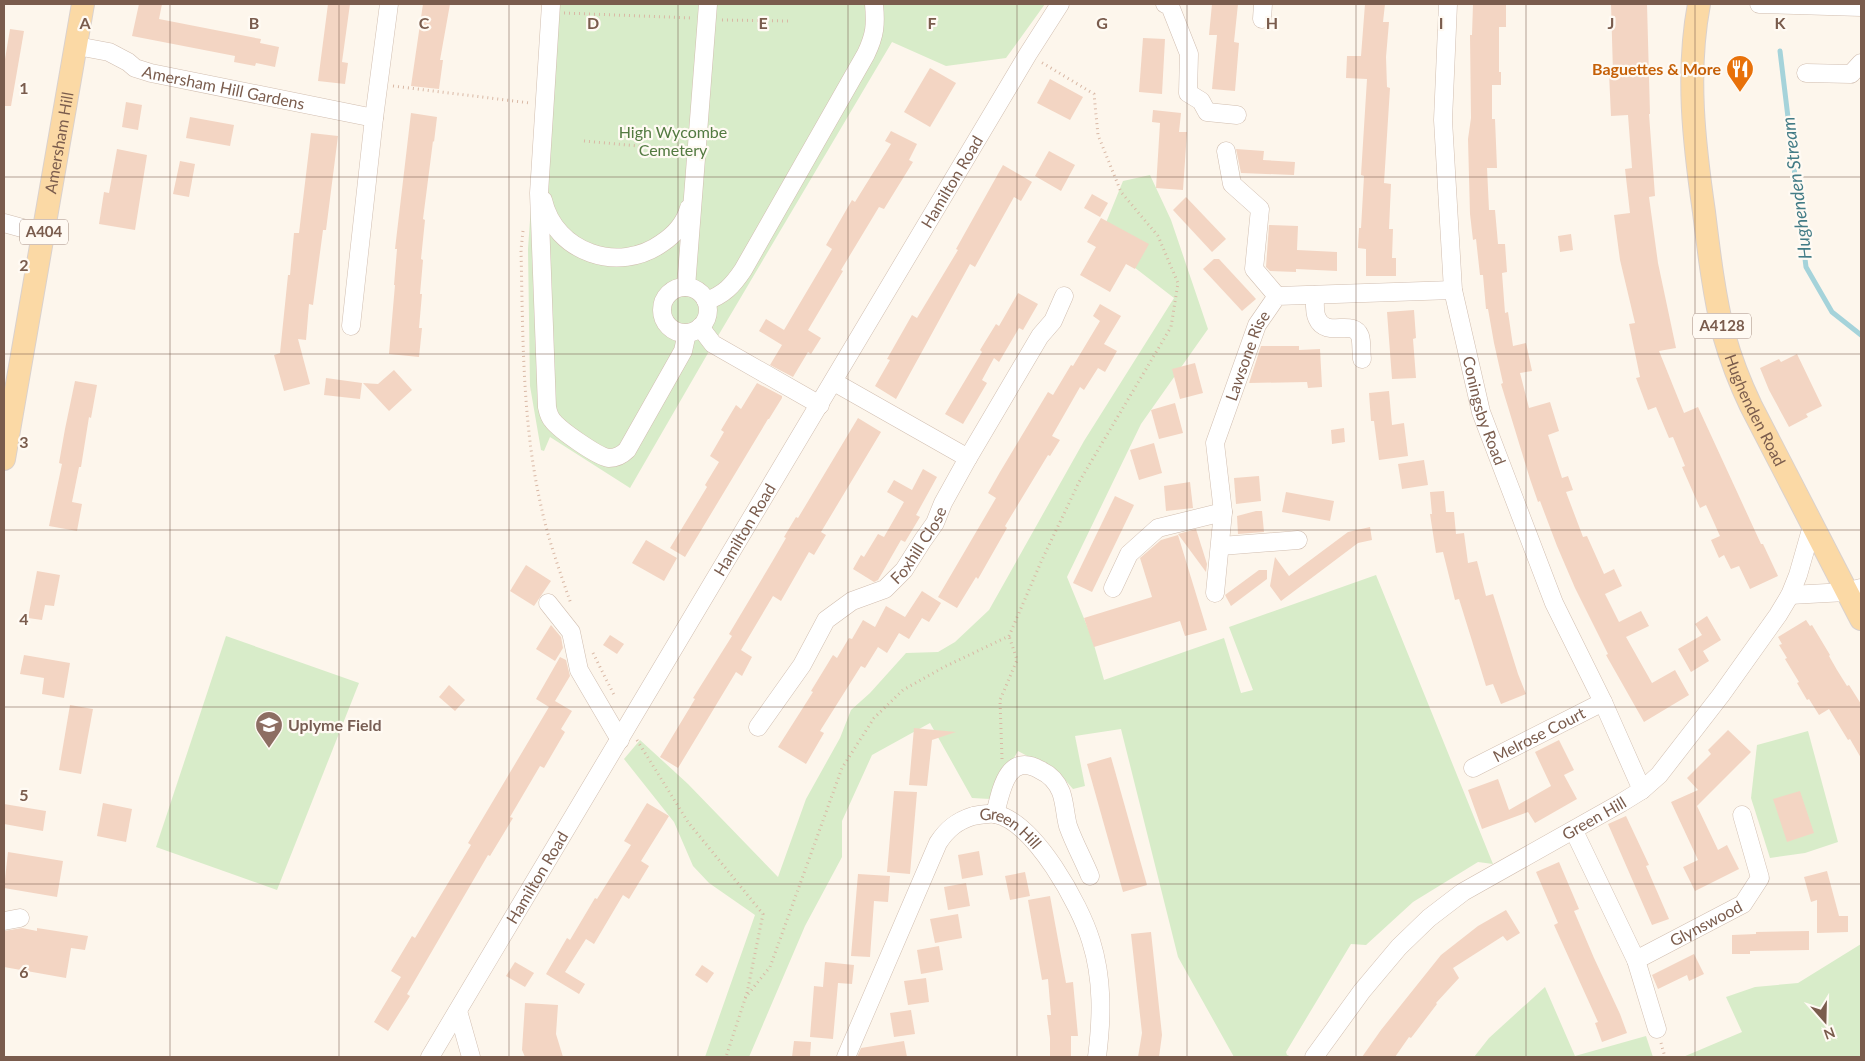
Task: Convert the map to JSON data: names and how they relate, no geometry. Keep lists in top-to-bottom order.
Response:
{
  "streets": {
    "main road": [
      "Amersham Hill",
      "A404",
      "A4128",
      "Hughenden Road"
    ],
    "street": [
      "Amersham Hill Gardens",
      "Hamilton Road",
      "Lawsone Rise",
      "Coningsby Road",
      "Foxhill Close",
      "Melrose Court",
      "Green Hill",
      "Glynswood"
    ]
  },
  "crossings": [
    ["Amersham Hill Gardens", "Amersham Hill"],
    ["Lawsone Rise", "Coningsby Road"],
    ["Hughenden Road", "Green Hill"],
    ["Coningsby Road", "Melrose Court"],
    ["Coningsby Road", "Green Hill"]
  ],
  "water": ["Hughenden Stream"],
  "parks": ["High Wycombe Cemetery"],
  "places": {
    "restaurant": ["Baguettes & More"],
    "school or university": ["Uplyme Field"]
  },
  "north": "bottom",
  "grid": {
    "columns": [
      "A",
      "B",
      "C",
      "D",
      "E",
      "F",
      "G",
      "H",
      "I",
      "J",
      "K"
    ],
    "rows": [
      "1",
      "2",
      "3",
      "4",
      "5",
      "6"
    ]
  }
}
